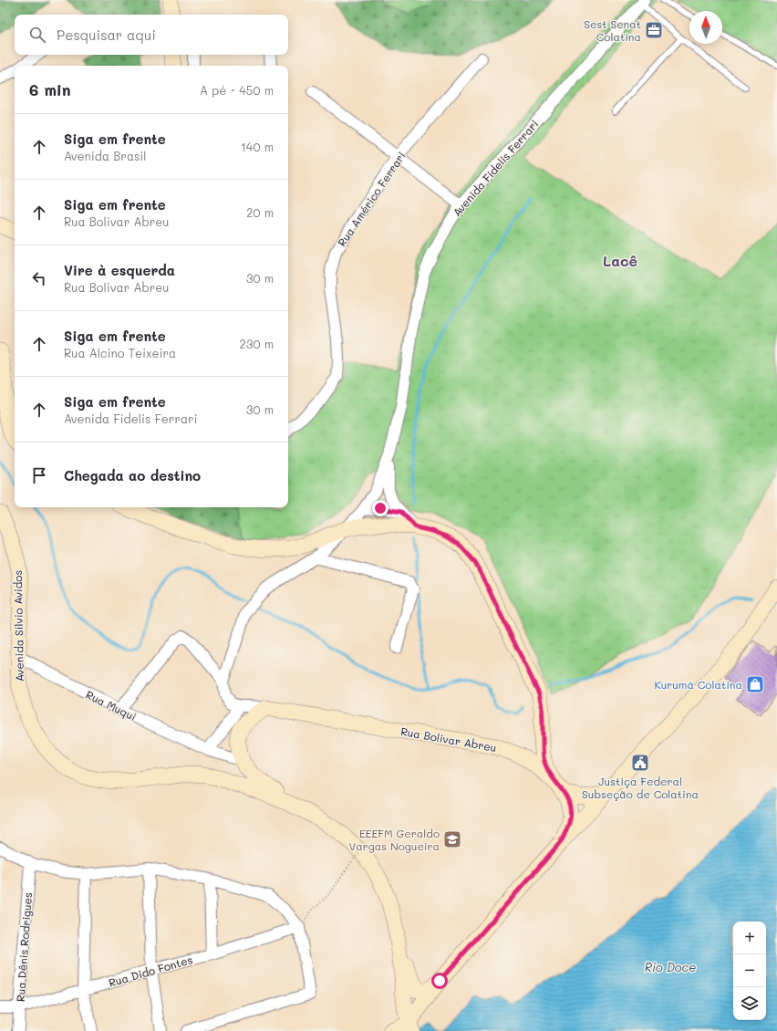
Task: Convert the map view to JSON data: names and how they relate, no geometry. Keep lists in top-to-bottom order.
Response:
{
  "streets": {
    "main road": ["Avenida Sílvio Avidos", "Rua Bolivar Abreu"],
    "street": [
      "Avenida Fidelis Ferrari",
      "Rua Américo Ferrari",
      "Rua Muqui",
      "Rua Dênis Rodrigues",
      "Rua Dido Fontes"
    ]
  },
  "crossings": [
    ["Avenida Sílvio Avidos", "Rua Muqui"],
    ["Rua Dênis Rodrigues", "Rua Dido Fontes"]
  ],
  "districts": ["Lacê"],
  "water": ["Rio Doce"],
  "places": {
    "office": ["Sest Senat Colatina"],
    "shop": ["Kurumá Colatina"],
    "public building": ["Justiça Federal Subseção de Colatina"],
    "school or university": ["EEEFM Geraldo Vargas Nogueira"]
  },
  "north": "top",
  "page": {
    "search": "Pesquisar aqui",
    "heading": ["6 min", "A pé · 450 m"],
    "list": [
      ["Siga em frente", "Avenida Brasil", "140 m"],
      ["Siga em frente", "Rua Bolivar Abreu", "20 m"],
      ["Vire à esquerda", "Rua Bolivar Abreu", "30 m"],
      ["Siga em frente", "Rua Alcino Teixeira", "230 m"],
      ["Siga em frente", "Avenida Fidelis Ferrari", "30 m"],
      "Chegada ao destino"
    ],
    "map_buttons": ["+", "−"]
  }
}
